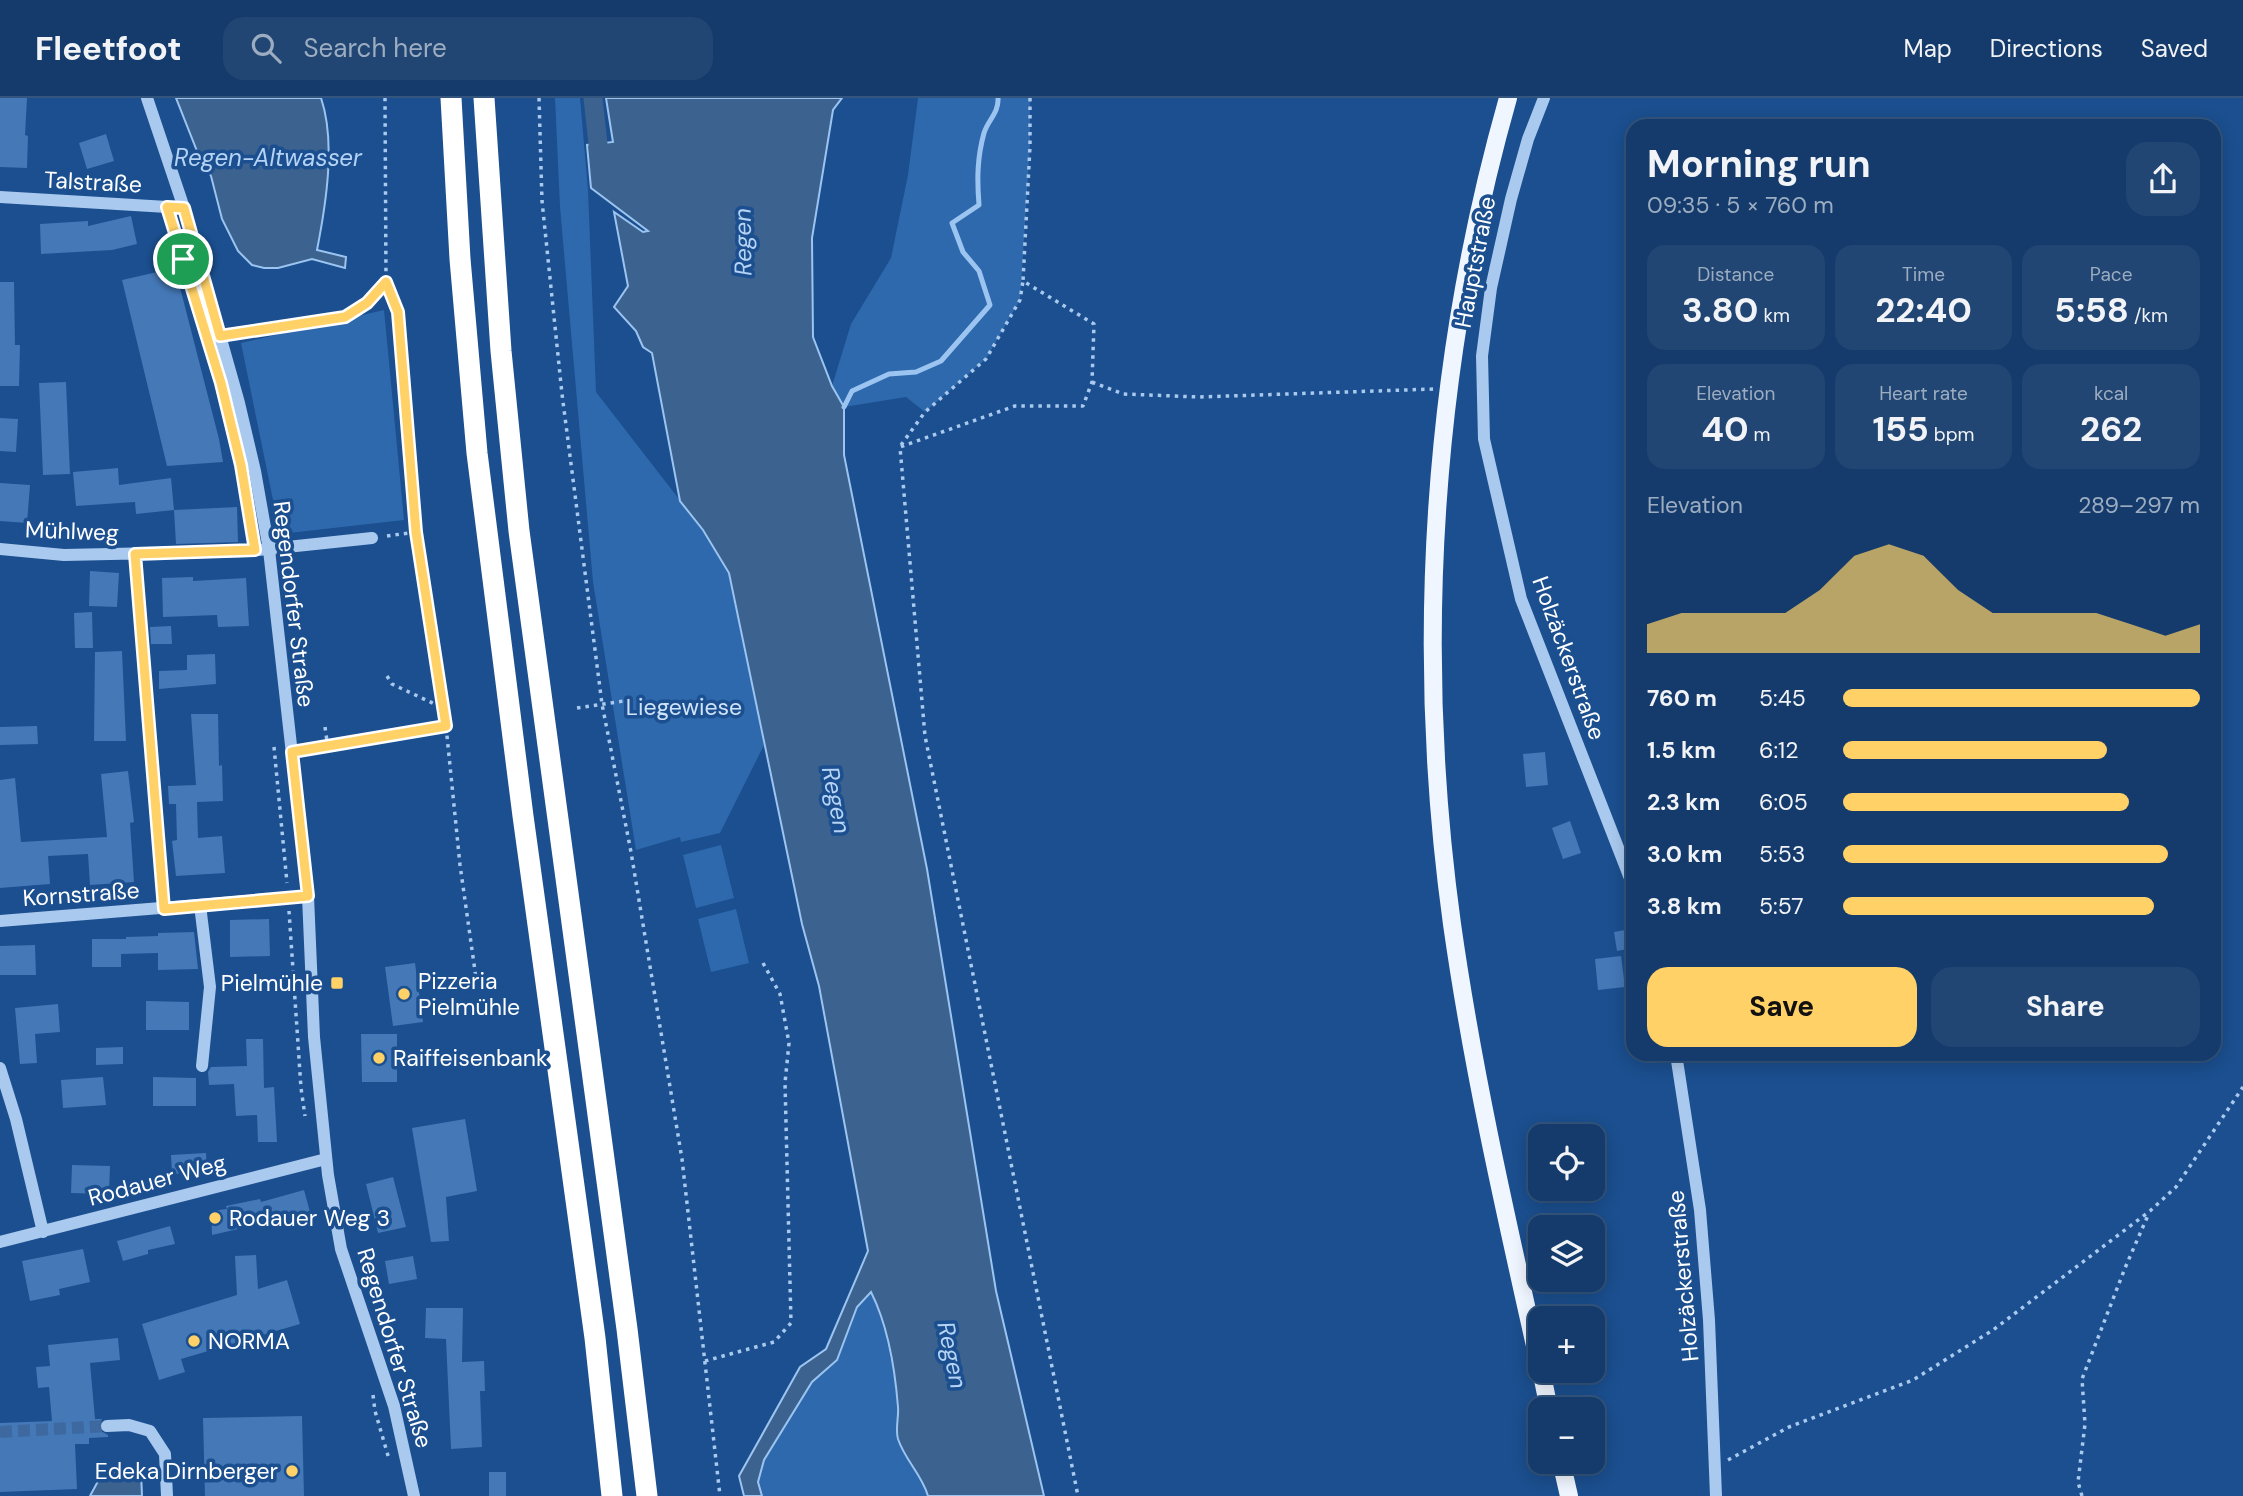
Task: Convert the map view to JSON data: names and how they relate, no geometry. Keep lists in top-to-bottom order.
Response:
{
  "streets": {
    "main road": ["Hauptstraße"],
    "street": [
      "Talstraße",
      "Mühlweg",
      "Regendorfer Straße",
      "Holzäckerstraße",
      "Kornstraße",
      "Rodauer Weg"
    ]
  },
  "crossings": [
    ["Talstraße", "Regendorfer Straße"],
    ["Hauptstraße", "Holzäckerstraße"],
    ["Mühlweg", "Regendorfer Straße"],
    ["Mühlweg", "Kornstraße"],
    ["Regendorfer Straße", "Kornstraße"],
    ["Regendorfer Straße", "Rodauer Weg"]
  ],
  "water": ["Regen-Altwasser", "Regen"],
  "parks": ["Liegewiese"],
  "places": {
    "transit": ["Pielmühle"],
    "other": [
      "Pizzeria Pielmühle",
      "Raiffeisenbank",
      "Rodauer Weg 3",
      "NORMA",
      "Edeka Dirnberger"
    ]
  },
  "page": {
    "header": "Fleetfoot",
    "search": "Search here",
    "nav": ["Map", "Directions", "Saved"],
    "heading": ["Morning run", "09:35 · 5 × 760 m"],
    "stats": [
      ["Distance", "3.80 km"],
      ["Time", "22:40"],
      ["Pace", "5:58 /km"],
      ["Elevation", "40 m"],
      ["Heart rate", "155 bpm"],
      ["kcal", "262"]
    ],
    "chart": ["Elevation", "289–297 m"],
    "list": [
      {
        "name": "760 m",
        "note": "5:45"
      },
      {
        "name": "1.5 km",
        "note": "6:12"
      },
      {
        "name": "2.3 km",
        "note": "6:05"
      },
      {
        "name": "3.0 km",
        "note": "5:53"
      },
      {
        "name": "3.8 km",
        "note": "5:57"
      }
    ],
    "buttons": ["Save", "Share"],
    "map_buttons": ["+", "−"]
  }
}
